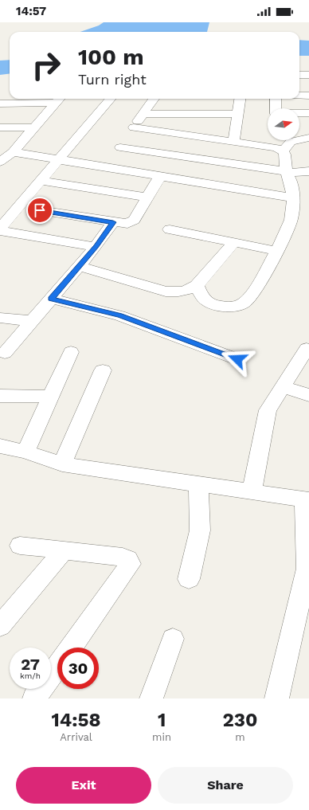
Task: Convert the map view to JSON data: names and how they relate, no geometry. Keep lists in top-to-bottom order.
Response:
{
  "north": "right",
  "page": {
    "status": "14:57",
    "turn": ["100 m", "Turn right"],
    "speed": "27 km/h",
    "limit": "30",
    "eta": [
      "14:58",
      "Arrival",
      "1",
      "min",
      "230",
      "m"
    ],
    "buttons": ["Exit", "Share"]
  }
}
